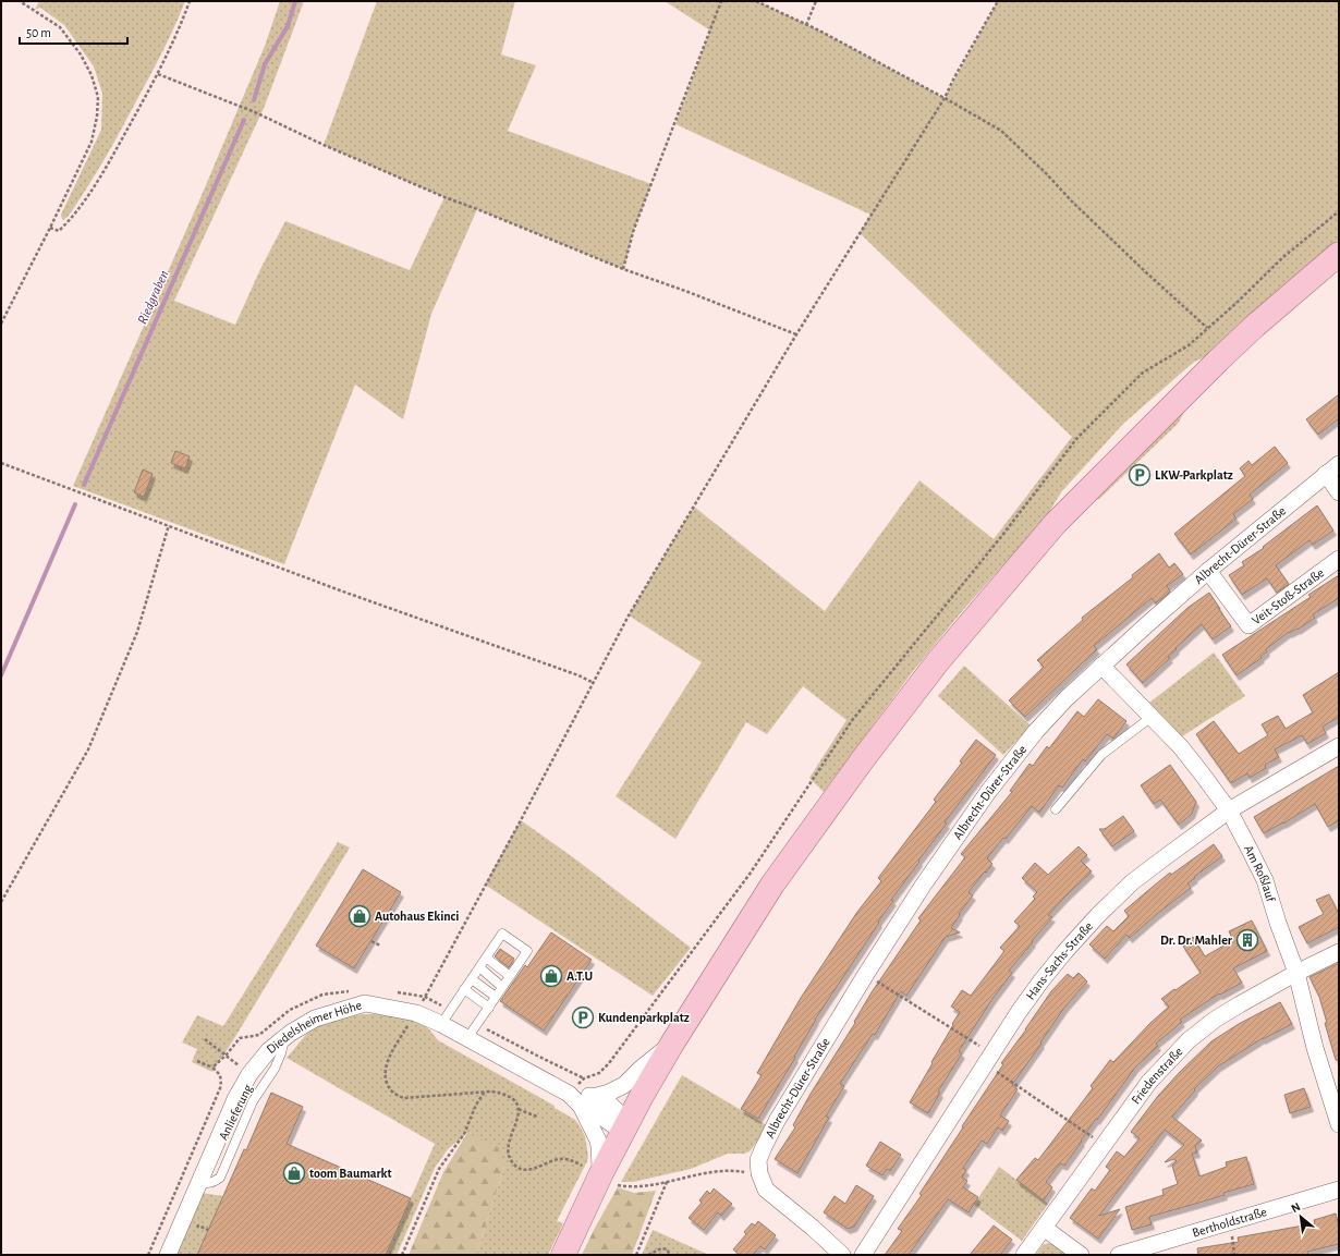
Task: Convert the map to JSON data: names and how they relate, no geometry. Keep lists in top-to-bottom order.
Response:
{
  "streets": {
    "street": [
      "Albrecht-Dürer-Straße",
      "Veit-Stoß-Straße",
      "Am Roßlauf",
      "Hans-Sachs-Straße",
      "Diedelsheimer Höhe",
      "Friedenstraße",
      "Bertholdstraße"
    ],
    "lane": ["Anlieferung"]
  },
  "crossings": [
    ["Albrecht-Dürer-Straße", "Veit-Stoß-Straße"],
    ["Albrecht-Dürer-Straße", "Am Roßlauf"],
    ["Am Roßlauf", "Hans-Sachs-Straße"],
    ["Am Roßlauf", "Friedenstraße"],
    ["Diedelsheimer Höhe", "Anlieferung"]
  ],
  "water": ["Riedgraben"],
  "places": {
    "parking": ["LKW-Parkplatz", "Kundenparkplatz"],
    "shop": ["Autohaus Ekinci", "A.T.U", "toom Baumarkt"],
    "building": ["Dr. Dr. Mahler"]
  },
  "scale_bar": "50 m",
  "north": "top left"
}
